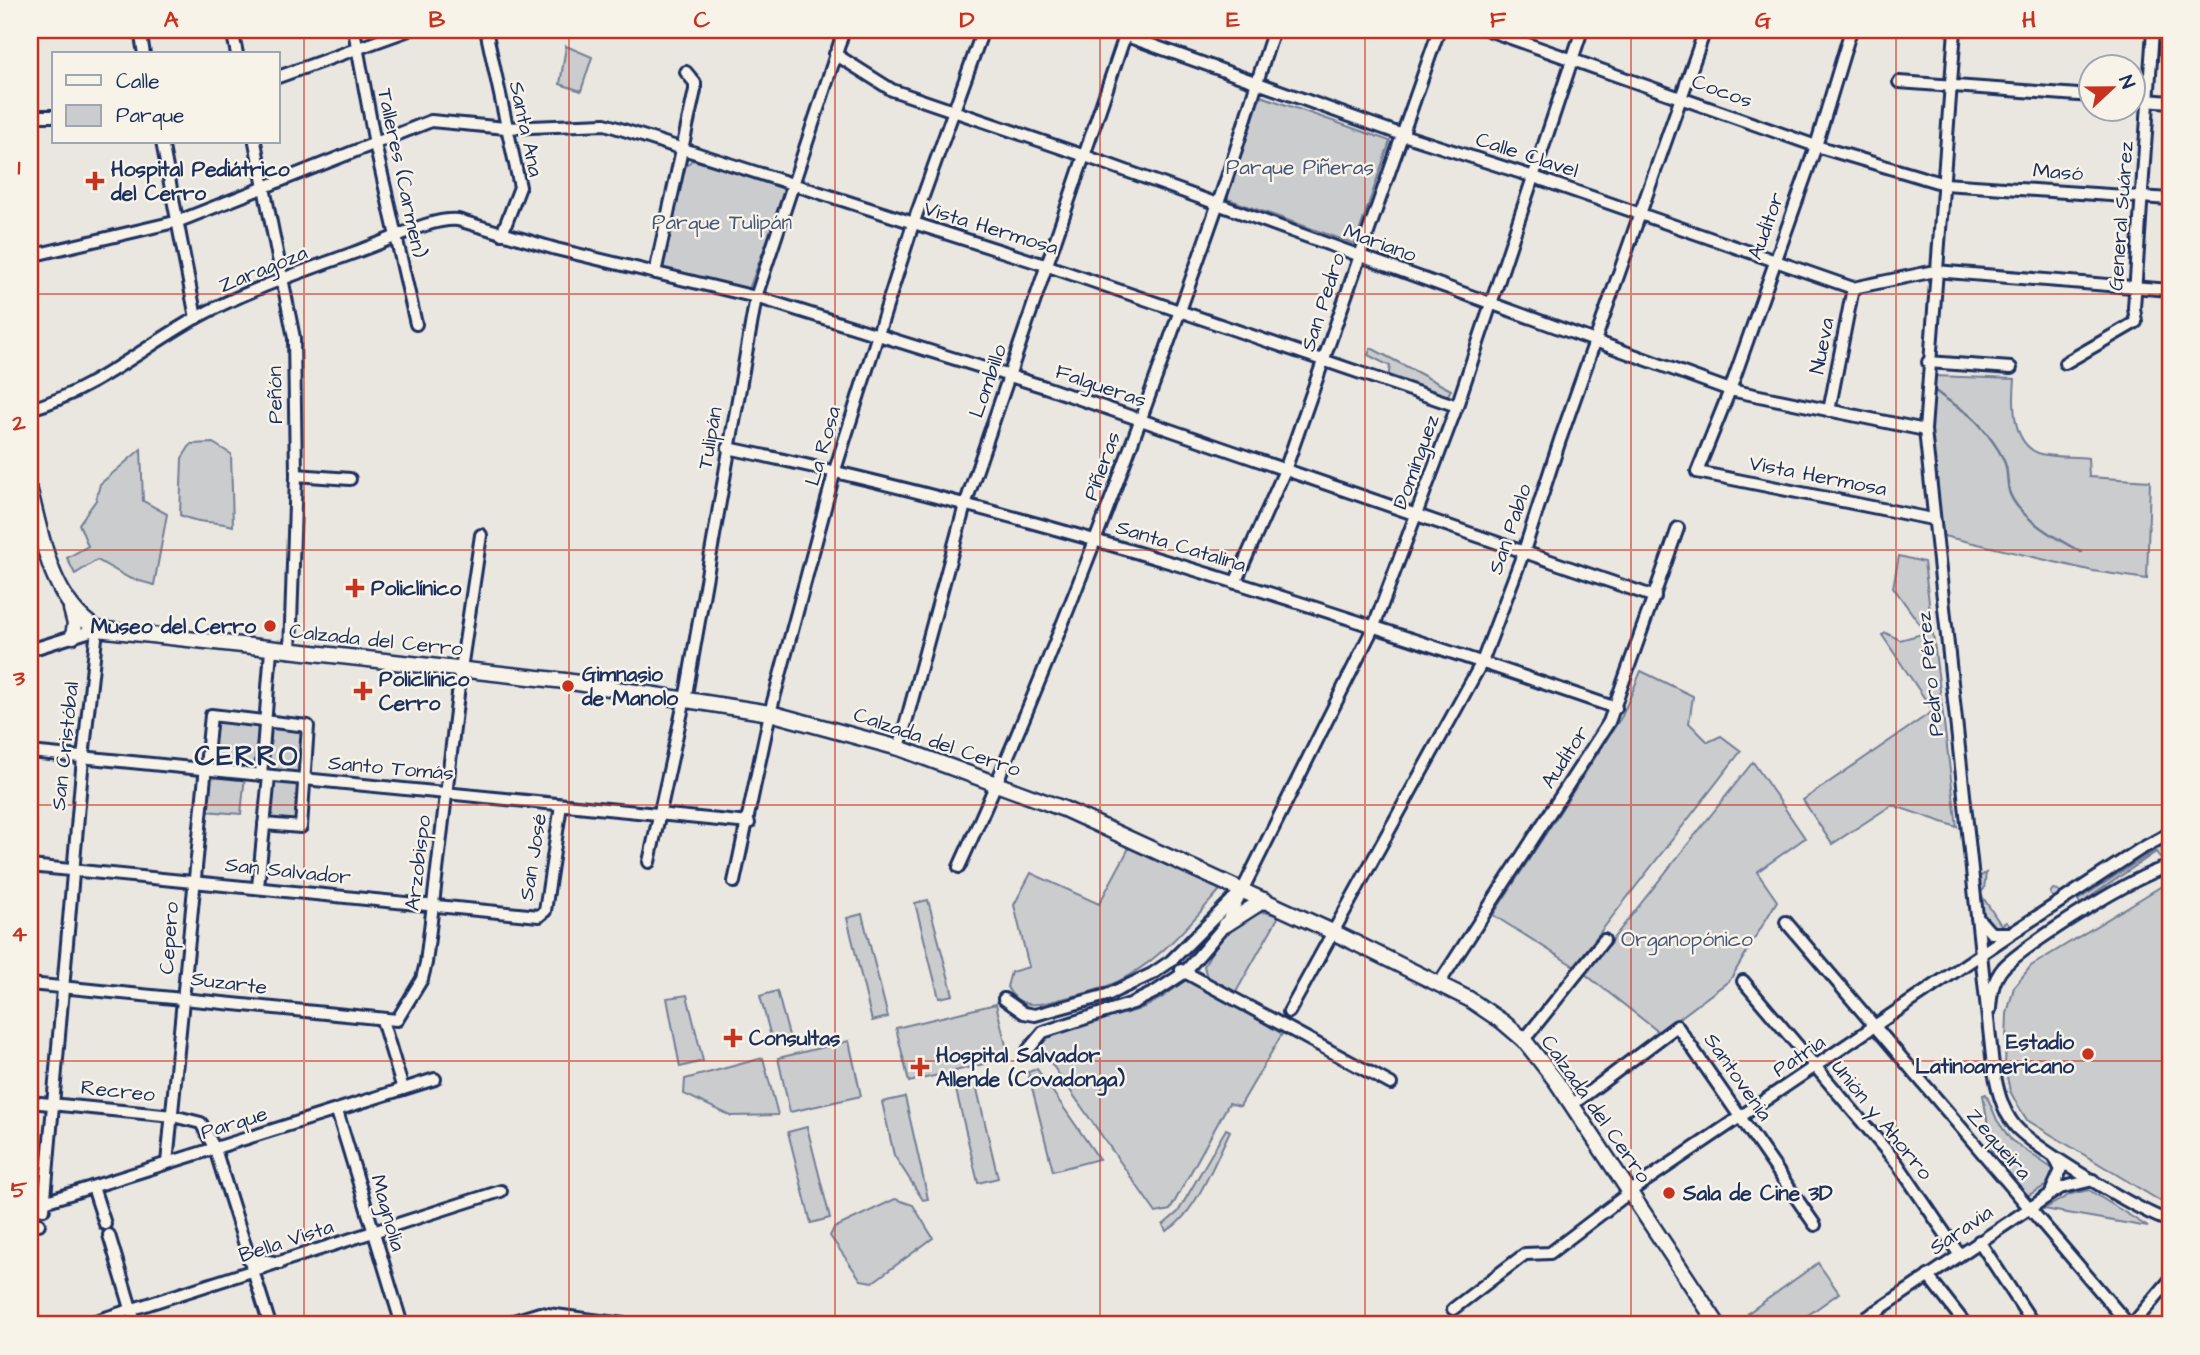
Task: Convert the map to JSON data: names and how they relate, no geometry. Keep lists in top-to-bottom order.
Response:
{
  "streets": {
    "main road": ["Calzada del Cerro"],
    "street": [
      "Cocos",
      "Santa Ana",
      "Calle Clavel",
      "Masó",
      "Talleres (Carmen)",
      "General Suárez",
      "Auditor",
      "Vista Hermosa",
      "Mariano",
      "Zaragoza",
      "San Pedro",
      "Nueva",
      "Lombillo",
      "Falgueras",
      "Peñón",
      "Tulipán",
      "La Rosa",
      "Domínguez",
      "Piñeras",
      "San Pablo",
      "Santa Catalina",
      "Pedro Pérez",
      "San Cristóbal",
      "Santo Tomás",
      "San José",
      "Arzobispo",
      "San Salvador",
      "Cepero",
      "Suzarte",
      "Patria",
      "Santovenia",
      "Recreo",
      "Unión y Ahorro",
      "Parque",
      "Zequeira",
      "Magnolia",
      "Saravia",
      "Bella Vista"
    ]
  },
  "crossings": [
    ["Cocos", "Masó"],
    ["Cocos", "Auditor"],
    ["Cocos", "Domínguez"],
    ["Cocos", "San Pablo"],
    ["Cocos", "Pedro Pérez"],
    ["Santa Ana", "Vista Hermosa"],
    ["Santa Ana", "Zaragoza"],
    ["Calle Clavel", "General Suárez"],
    ["Calle Clavel", "Auditor"],
    ["Calle Clavel", "San Pedro"],
    ["Calle Clavel", "Nueva"],
    ["Calle Clavel", "Lombillo"],
    ["Calle Clavel", "Domínguez"],
    ["Calle Clavel", "Piñeras"],
    ["Calle Clavel", "San Pablo"],
    ["Calle Clavel", "Pedro Pérez"],
    ["Masó", "General Suárez"],
    ["Masó", "Pedro Pérez"],
    ["Talleres (Carmen)", "Vista Hermosa"],
    ["Talleres (Carmen)", "Zaragoza"],
    ["Auditor", "Vista Hermosa"],
    ["Auditor", "Mariano"],
    ["Auditor", "Falgueras"],
    ["Auditor", "Santa Catalina"],
    ["Auditor", "Calzada del Cerro"],
    ["Vista Hermosa", "San Pedro"],
    ["Vista Hermosa", "Lombillo"],
    ["Vista Hermosa", "Peñón"],
    ["Vista Hermosa", "Tulipán"],
    ["Vista Hermosa", "La Rosa"],
    ["Vista Hermosa", "Domínguez"],
    ["Vista Hermosa", "Piñeras"],
    ["Vista Hermosa", "Pedro Pérez"],
    ["Mariano", "San Pedro"],
    ["Mariano", "Nueva"],
    ["Mariano", "Lombillo"],
    ["Mariano", "Tulipán"],
    ["Mariano", "La Rosa"],
    ["Mariano", "Domínguez"],
    ["Mariano", "Piñeras"],
    ["Mariano", "San Pablo"],
    ["Mariano", "Pedro Pérez"],
    ["Zaragoza", "Falgueras"],
    ["Zaragoza", "Peñón"],
    ["San Pedro", "Falgueras"],
    ["San Pedro", "Santa Catalina"],
    ["Lombillo", "Falgueras"],
    ["Lombillo", "Santa Catalina"],
    ["Lombillo", "Calzada del Cerro"],
    ["Falgueras", "Tulipán"],
    ["Falgueras", "La Rosa"],
    ["Falgueras", "Domínguez"],
    ["Falgueras", "Piñeras"],
    ["Falgueras", "San Pablo"],
    ["Peñón", "Calzada del Cerro"],
    ["Tulipán", "Santa Catalina"],
    ["Tulipán", "Calzada del Cerro"],
    ["Tulipán", "Santo Tomás"],
    ["La Rosa", "Santa Catalina"],
    ["La Rosa", "Calzada del Cerro"],
    ["La Rosa", "Santo Tomás"],
    ["Domínguez", "Santa Catalina"],
    ["Domínguez", "Calzada del Cerro"],
    ["Piñeras", "Santa Catalina"],
    ["Piñeras", "Calzada del Cerro"],
    ["San Pablo", "Santa Catalina"],
    ["San Pablo", "Calzada del Cerro"],
    ["Calzada del Cerro", "San Cristóbal"],
    ["Calzada del Cerro", "Arzobispo"],
    ["Calzada del Cerro", "Patria"],
    ["Calzada del Cerro", "Santovenia"],
    ["Pedro Pérez", "Patria"],
    ["Pedro Pérez", "Saravia"],
    ["San Cristóbal", "Santo Tomás"],
    ["San Cristóbal", "San Salvador"],
    ["San Cristóbal", "Suzarte"],
    ["San Cristóbal", "Recreo"],
    ["San Cristóbal", "Parque"],
    ["Santo Tomás", "San José"],
    ["Santo Tomás", "Arzobispo"],
    ["Santo Tomás", "Cepero"],
    ["San José", "San Salvador"],
    ["Arzobispo", "San Salvador"],
    ["Arzobispo", "Suzarte"],
    ["San Salvador", "Cepero"],
    ["Cepero", "Suzarte"],
    ["Cepero", "Recreo"],
    ["Cepero", "Parque"],
    ["Patria", "Santovenia"],
    ["Patria", "Unión y Ahorro"],
    ["Patria", "Zequeira"],
    ["Recreo", "Parque"],
    ["Unión y Ahorro", "Saravia"],
    ["Parque", "Magnolia"],
    ["Zequeira", "Saravia"],
    ["Magnolia", "Bella Vista"]
  ],
  "districts": ["CERRO"],
  "parks": ["Parque Piñeras", "Parque Tulipán", "Organopónico"],
  "places": {
    "health": [
      "Hospital Pediátrico del Cerro",
      "Policlínico",
      "Policlínico Cerro",
      "Consultas",
      "Hospital Salvador Allende (Covadonga)"
    ],
    "other": [
      "Museo del Cerro",
      "Gimnasio de Manolo",
      "Estadio Latinoamericano",
      "Sala de Cine 3D"
    ]
  },
  "legend": ["Calle", "Parque"],
  "north": "right",
  "grid": {
    "columns": [
      "A",
      "B",
      "C",
      "D",
      "E",
      "F",
      "G",
      "H"
    ],
    "rows": [
      "1",
      "2",
      "3",
      "4",
      "5"
    ]
  }
}
